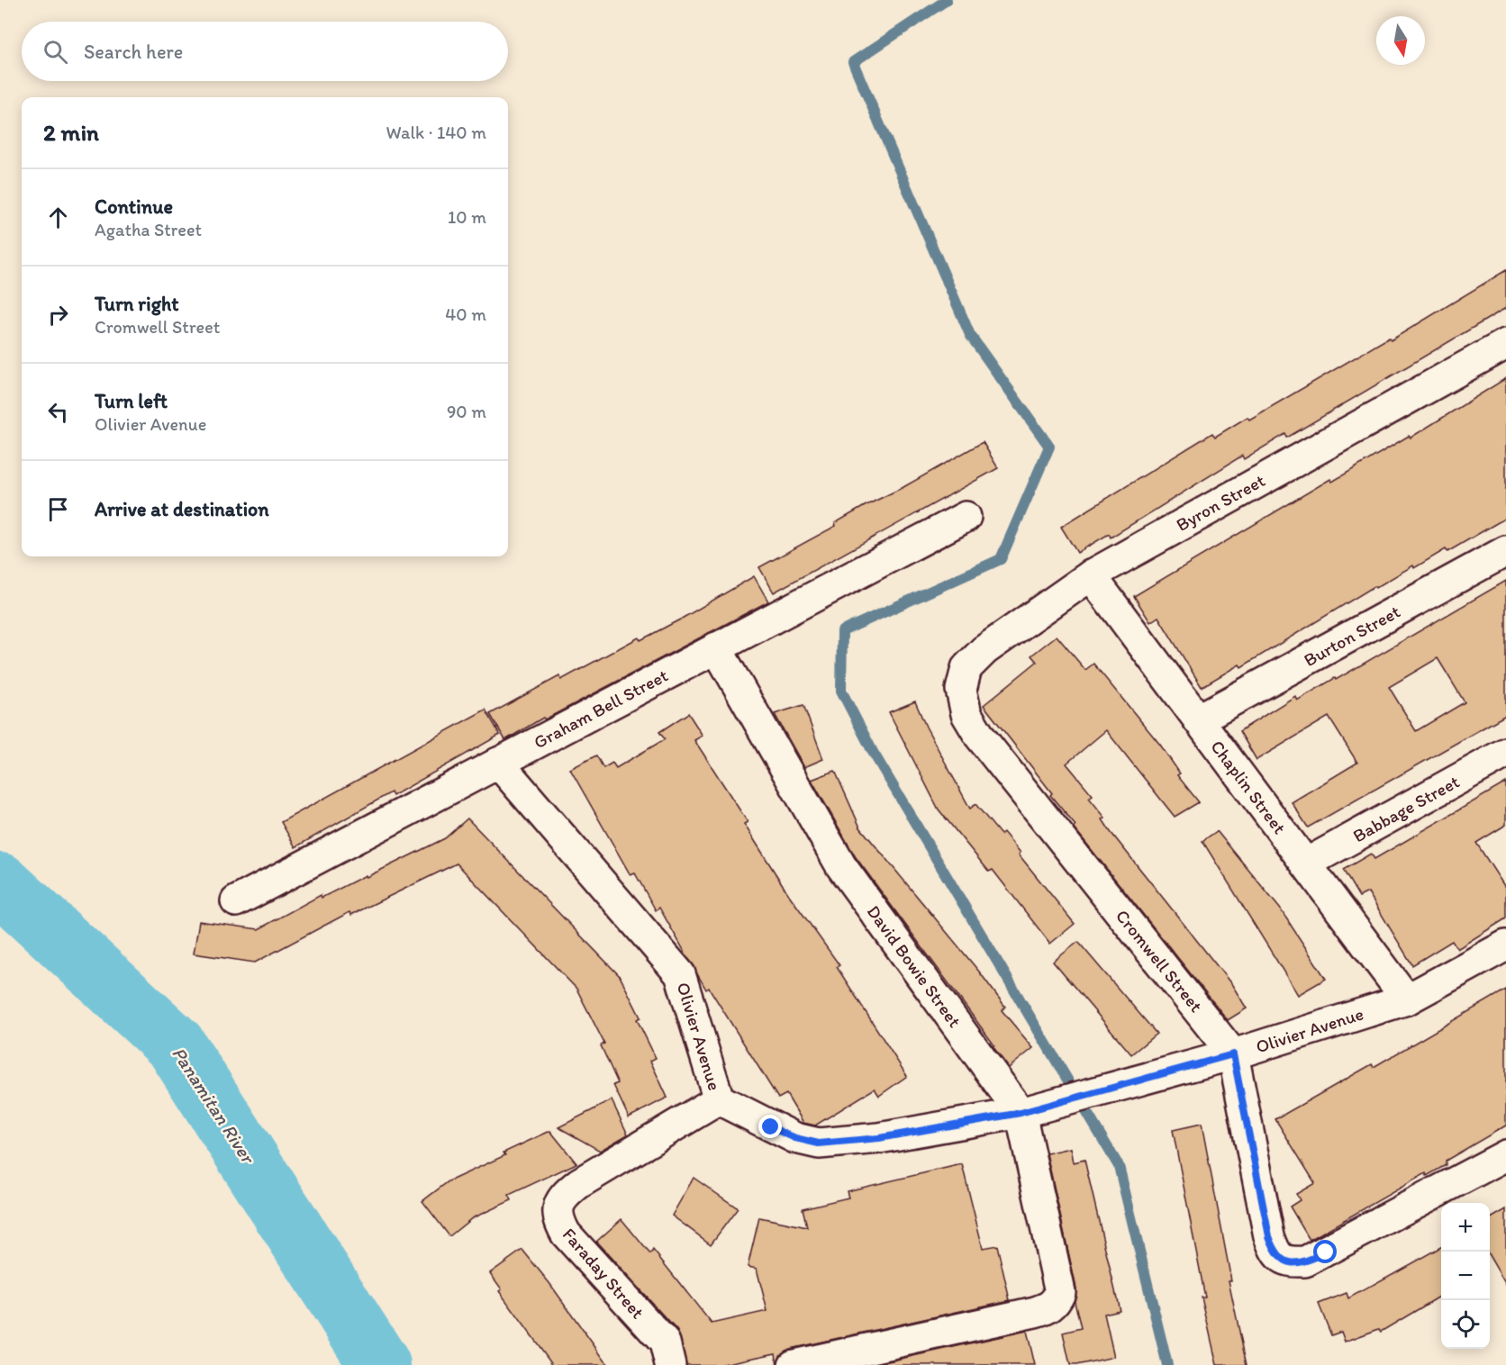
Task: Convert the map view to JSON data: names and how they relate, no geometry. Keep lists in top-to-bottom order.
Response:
{
  "streets": {
    "street": [
      "Byron Street",
      "Burton Street",
      "Graham Bell Street",
      "Chaplin Street",
      "Babbage Street",
      "Cromwell Street",
      "David Bowie Street",
      "Olivier Avenue",
      "Faraday Street"
    ]
  },
  "crossings": [
    ["Byron Street", "Chaplin Street"],
    ["Byron Street", "Cromwell Street"],
    ["Burton Street", "Chaplin Street"],
    ["Graham Bell Street", "David Bowie Street"],
    ["Graham Bell Street", "Olivier Avenue"],
    ["Chaplin Street", "Babbage Street"],
    ["Chaplin Street", "Olivier Avenue"],
    ["Cromwell Street", "Olivier Avenue"],
    ["David Bowie Street", "Olivier Avenue"],
    ["Olivier Avenue", "Faraday Street"]
  ],
  "water": ["Panamitan River"],
  "north": "bottom",
  "page": {
    "search": "Search here",
    "heading": ["2 min", "Walk · 140 m"],
    "list": [
      ["Continue", "Agatha Street", "10 m"],
      ["Turn right", "Cromwell Street", "40 m"],
      ["Turn left", "Olivier Avenue", "90 m"],
      "Arrive at destination"
    ],
    "map_buttons": ["+", "−"]
  }
}
